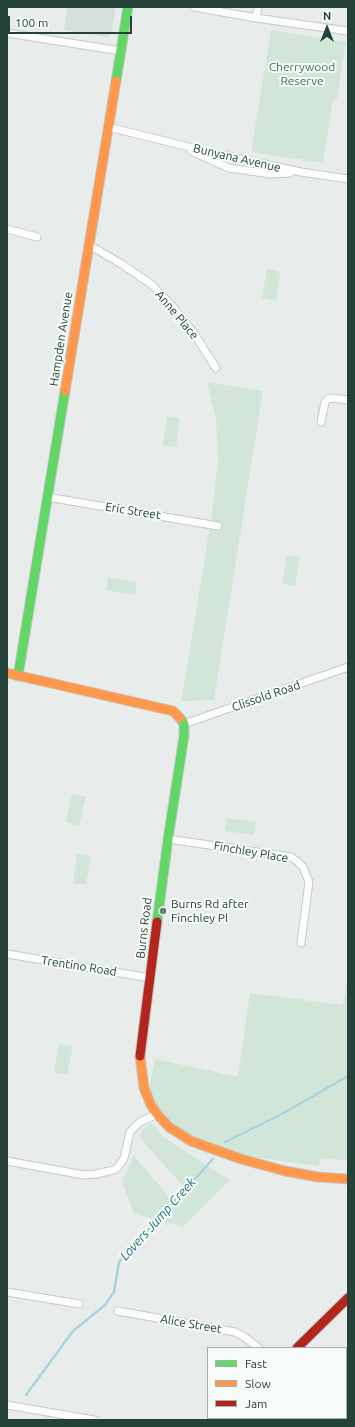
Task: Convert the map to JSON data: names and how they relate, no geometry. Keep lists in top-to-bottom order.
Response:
{
  "streets": {
    "main road": ["Hampden Avenue", "Burns Road"],
    "street": [
      "Bunyana Avenue",
      "Anne Place",
      "Eric Street",
      "Clissold Road",
      "Finchley Place",
      "Trentino Road",
      "Alice Street"
    ]
  },
  "crossings": [
    ["Bunyana Avenue", "Hampden Avenue"],
    ["Anne Place", "Hampden Avenue"],
    ["Hampden Avenue", "Eric Street"],
    ["Clissold Road", "Burns Road"],
    ["Finchley Place", "Burns Road"],
    ["Burns Road", "Trentino Road"]
  ],
  "water": ["Lovers Jump Creek"],
  "parks": ["Cherrywood Reserve"],
  "places": ["Burns Rd after Finchley Pl"],
  "legend": ["Fast", "Slow", "Jam"],
  "scale_bar": "100 m",
  "north": "top"
}
